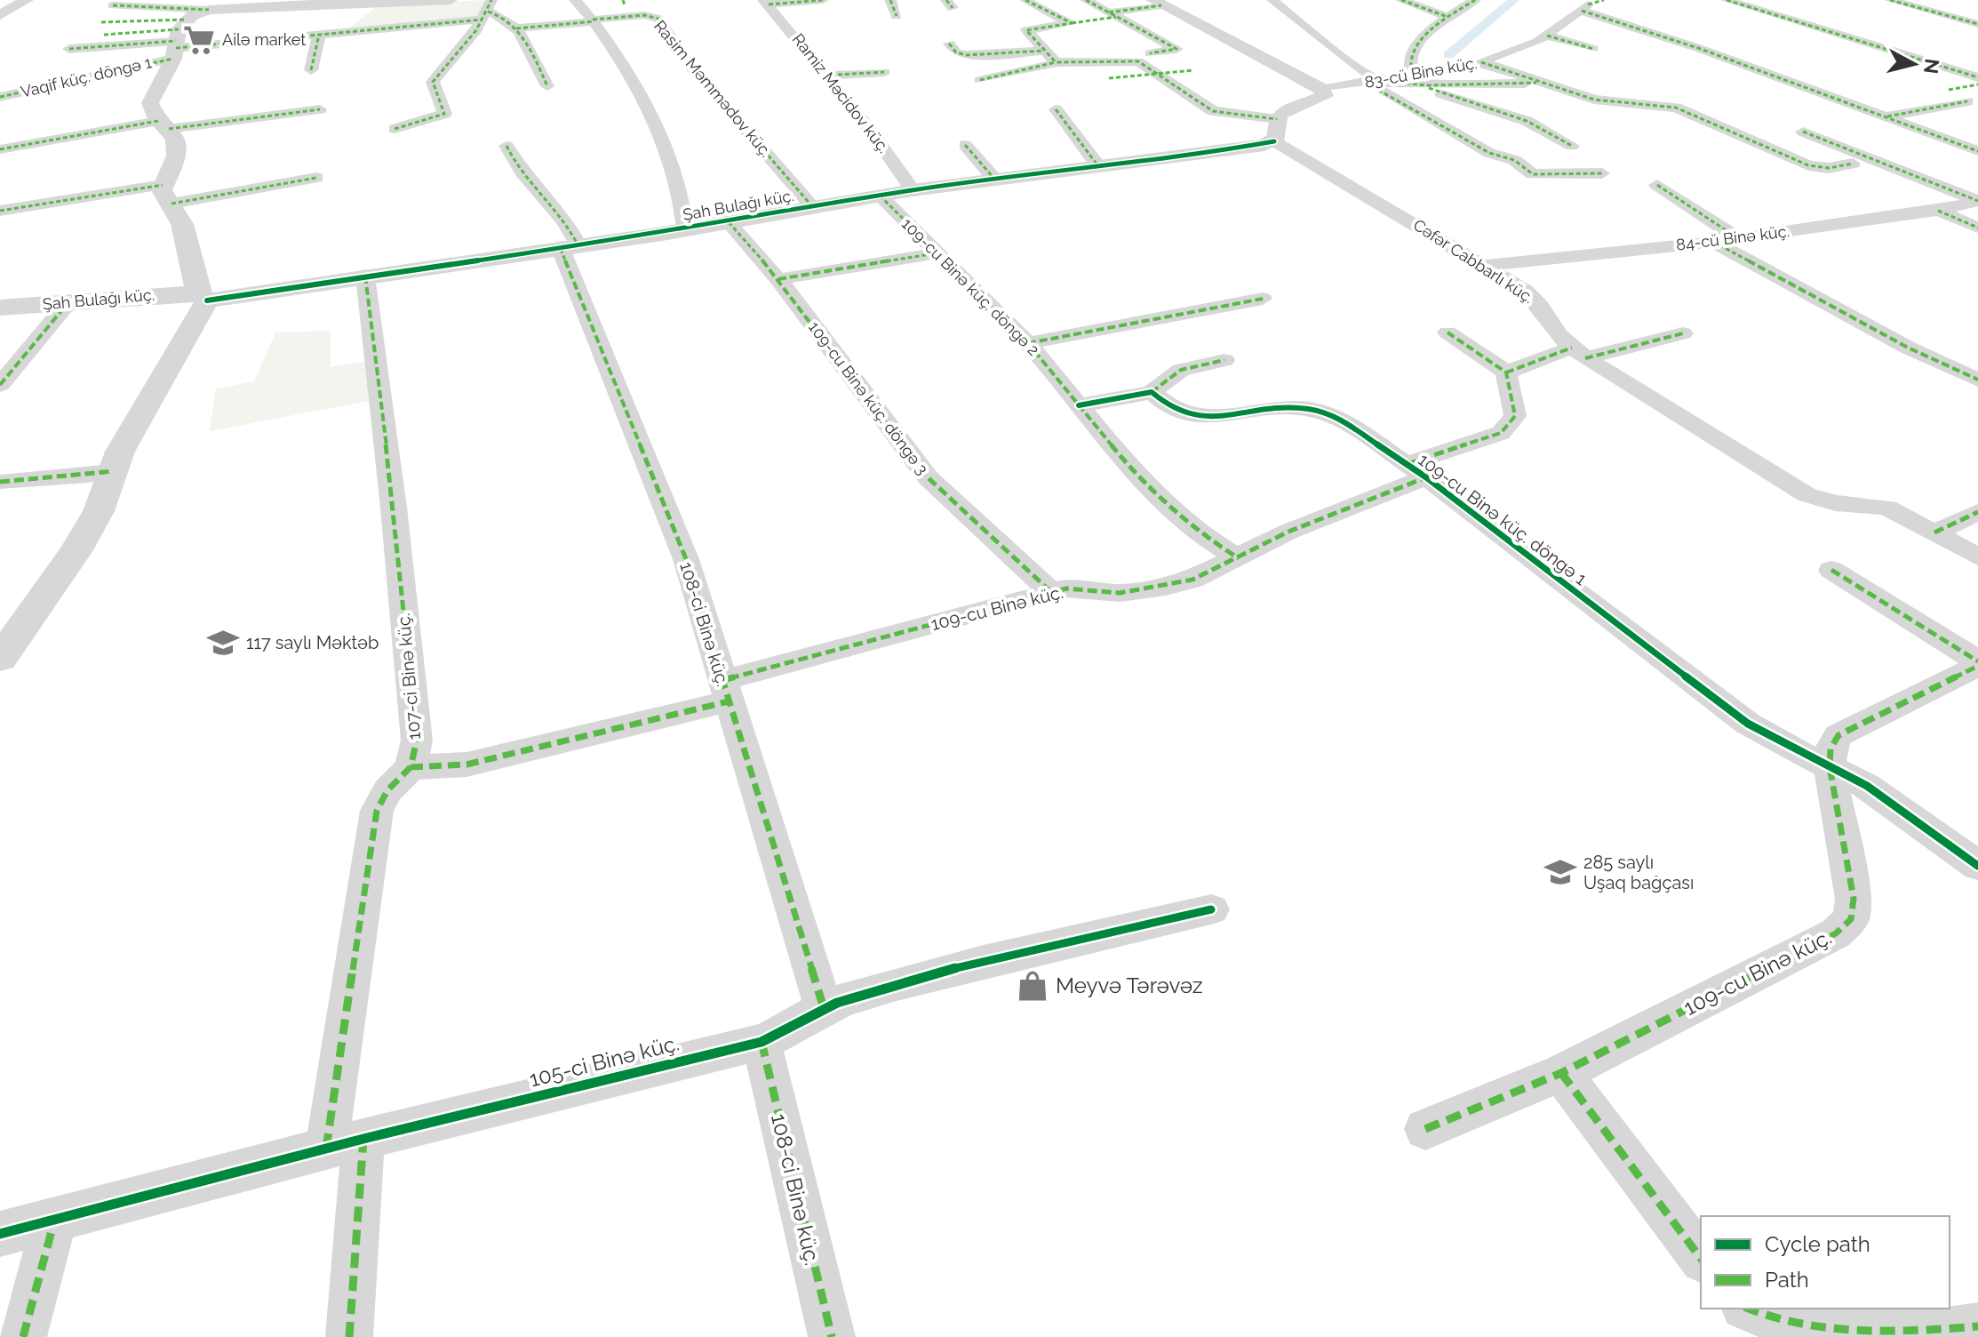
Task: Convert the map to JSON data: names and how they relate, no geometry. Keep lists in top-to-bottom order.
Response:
{
  "streets": {
    "street": [
      "83-cü Binə küç.",
      "Vaqif küç. döngə 1",
      "Rasim Məmmədov küç.",
      "Ramiz Məcidov küç.",
      "Şah Bulağı küç.",
      "84-cü Binə küç.",
      "Cəfər Cabbarlı küç.",
      "109-cu Binə küç. döngə 2",
      "109-cu Binə küç. döngə 3",
      "109-cu Binə küç. döngə 1",
      "109-cu Binə küç.",
      "108-ci Binə küç.",
      "107-ci Binə küç.",
      "105-ci Binə küç."
    ]
  },
  "crossings": [
    ["Rasim Məmmədov küç.", "Şah Bulağı küç."],
    ["Ramiz Məcidov küç.", "Şah Bulağı küç."],
    ["Şah Bulağı küç.", "Cəfər Cabbarlı küç."],
    ["Şah Bulağı küç.", "109-cu Binə küç. döngə 2"],
    ["Şah Bulağı küç.", "109-cu Binə küç. döngə 3"],
    ["Şah Bulağı küç.", "108-ci Binə küç."],
    ["Şah Bulağı küç.", "107-ci Binə küç."],
    ["84-cü Binə küç.", "Cəfər Cabbarlı küç."],
    ["109-cu Binə küç. döngə 2", "109-cu Binə küç."],
    ["109-cu Binə küç. döngə 3", "109-cu Binə küç."],
    ["109-cu Binə küç. döngə 1", "109-cu Binə küç."],
    ["109-cu Binə küç.", "108-ci Binə küç."],
    ["109-cu Binə küç.", "107-ci Binə küç."],
    ["108-ci Binə küç.", "105-ci Binə küç."]
  ],
  "places": {
    "supermarket": ["Ailә market"],
    "school or university": ["117 saylı Məktəb", "285 saylı Uşaq bağçası"],
    "shop": ["Meyvə Tərəvəz"]
  },
  "legend": ["Cycle path", "Path"],
  "north": "right"
}
